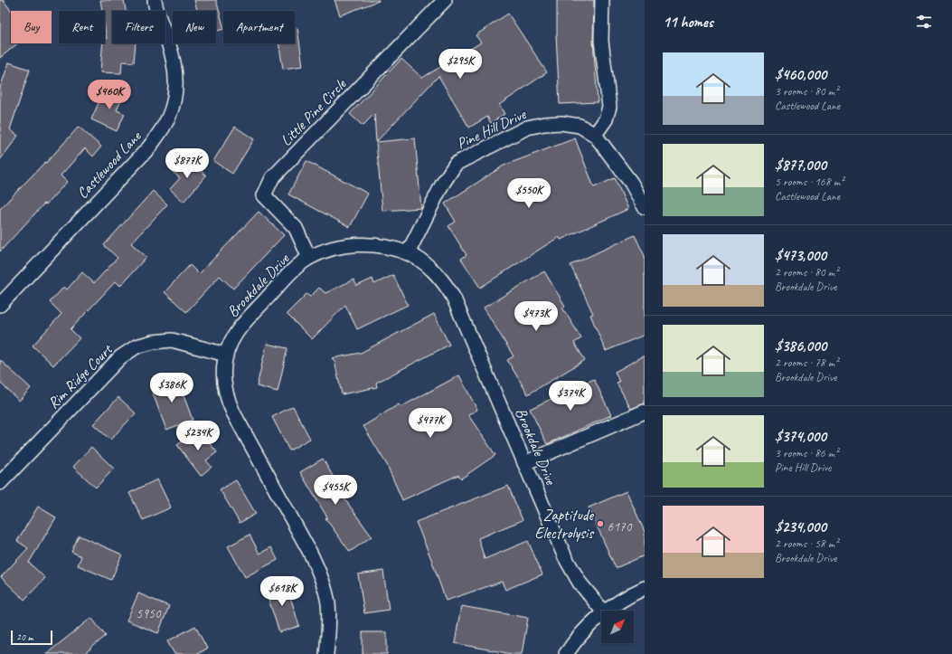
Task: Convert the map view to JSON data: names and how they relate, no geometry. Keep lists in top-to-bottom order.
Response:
{
  "streets": {
    "street": [
      "Little Pine Circle",
      "Pine Hill Drive",
      "Castlewood Lane",
      "Brookdale Drive",
      "Rim Ridge Court"
    ]
  },
  "crossings": [
    ["Little Pine Circle", "Brookdale Drive"],
    ["Pine Hill Drive", "Brookdale Drive"],
    ["Brookdale Drive", "Rim Ridge Court"]
  ],
  "places": ["Zaptitude Electrolysis"],
  "house_numbers": ["6170", "5950"],
  "scale_bar": "20 m",
  "north": "top right",
  "page": {
    "heading": "11 homes",
    "chip": [
      "Buy",
      "Rent",
      "Filters",
      "New",
      "Apartment"
    ],
    "list": [
      {
        "name": "$460,000",
        "note": "3 rooms · 80 m² · Castlewood Lane"
      },
      {
        "name": "$877,000",
        "note": "5 rooms · 168 m² · Castlewood Lane"
      },
      {
        "name": "$473,000",
        "note": "2 rooms · 80 m² · Brookdale Drive"
      },
      {
        "name": "$386,000",
        "note": "2 rooms · 78 m² · Brookdale Drive"
      },
      {
        "name": "$374,000",
        "note": "3 rooms · 86 m² · Pine Hill Drive"
      },
      {
        "name": "$234,000",
        "note": "2 rooms · 58 m² · Brookdale Drive"
      }
    ],
    "price": [
      "$295K",
      "$460K",
      "$877K",
      "$550K",
      "$473K",
      "$386K",
      "$374K",
      "$477K",
      "$234K",
      "$455K",
      "$618K"
    ],
    "scale": "20 m"
  }
}
